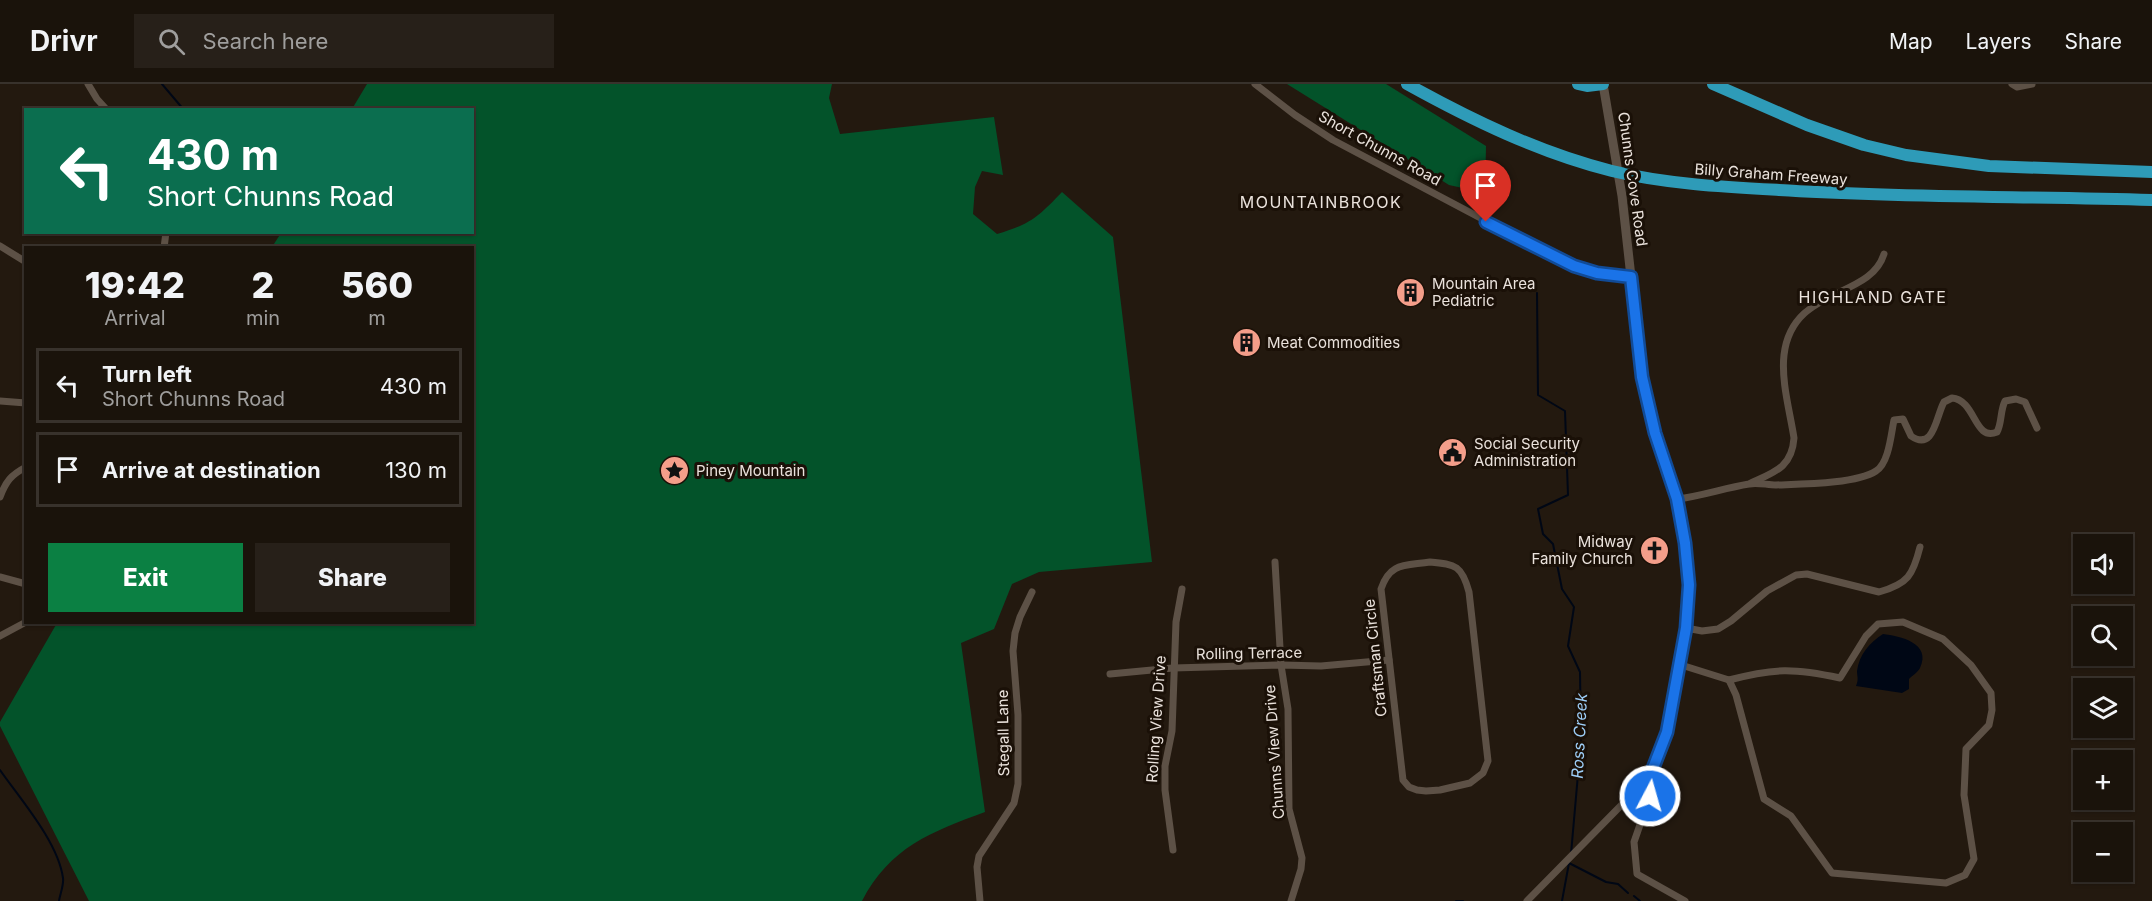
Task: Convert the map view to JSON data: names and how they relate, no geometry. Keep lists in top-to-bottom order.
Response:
{
  "streets": {
    "highway": ["Billy Graham Freeway"],
    "street": [
      "Short Chunns Road",
      "Chunns Cove Road",
      "Rolling Terrace",
      "Craftsman Circle",
      "Rolling View Drive",
      "Stegall Lane",
      "Chunns View Drive"
    ]
  },
  "crossings": [
    ["Short Chunns Road", "Chunns Cove Road"],
    ["Rolling Terrace", "Craftsman Circle"],
    ["Rolling Terrace", "Rolling View Drive"],
    ["Rolling Terrace", "Chunns View Drive"]
  ],
  "districts": ["MOUNTAINBROOK", "HIGHLAND GATE"],
  "water": ["Ross Creek"],
  "places": {
    "building": ["Mountain Area Pediatric", "Meat Commodities"],
    "public building": ["Social Security Administration"],
    "place": ["Piney Mountain"],
    "church": ["Midway Family Church"]
  },
  "page": {
    "header": "Drivr",
    "search": "Search here",
    "nav": ["Map", "Layers", "Share"],
    "turn": ["430 m", "Short Chunns Road"],
    "eta": [
      "19:42",
      "Arrival",
      "2",
      "min",
      "560",
      "m"
    ],
    "list": [
      {
        "name": "Turn left",
        "note": "Short Chunns Road",
        "value": "430 m"
      },
      {
        "name": "Arrive at destination",
        "value": "130 m"
      }
    ],
    "buttons": ["Exit", "Share"],
    "map_buttons": ["+", "−"]
  }
}
